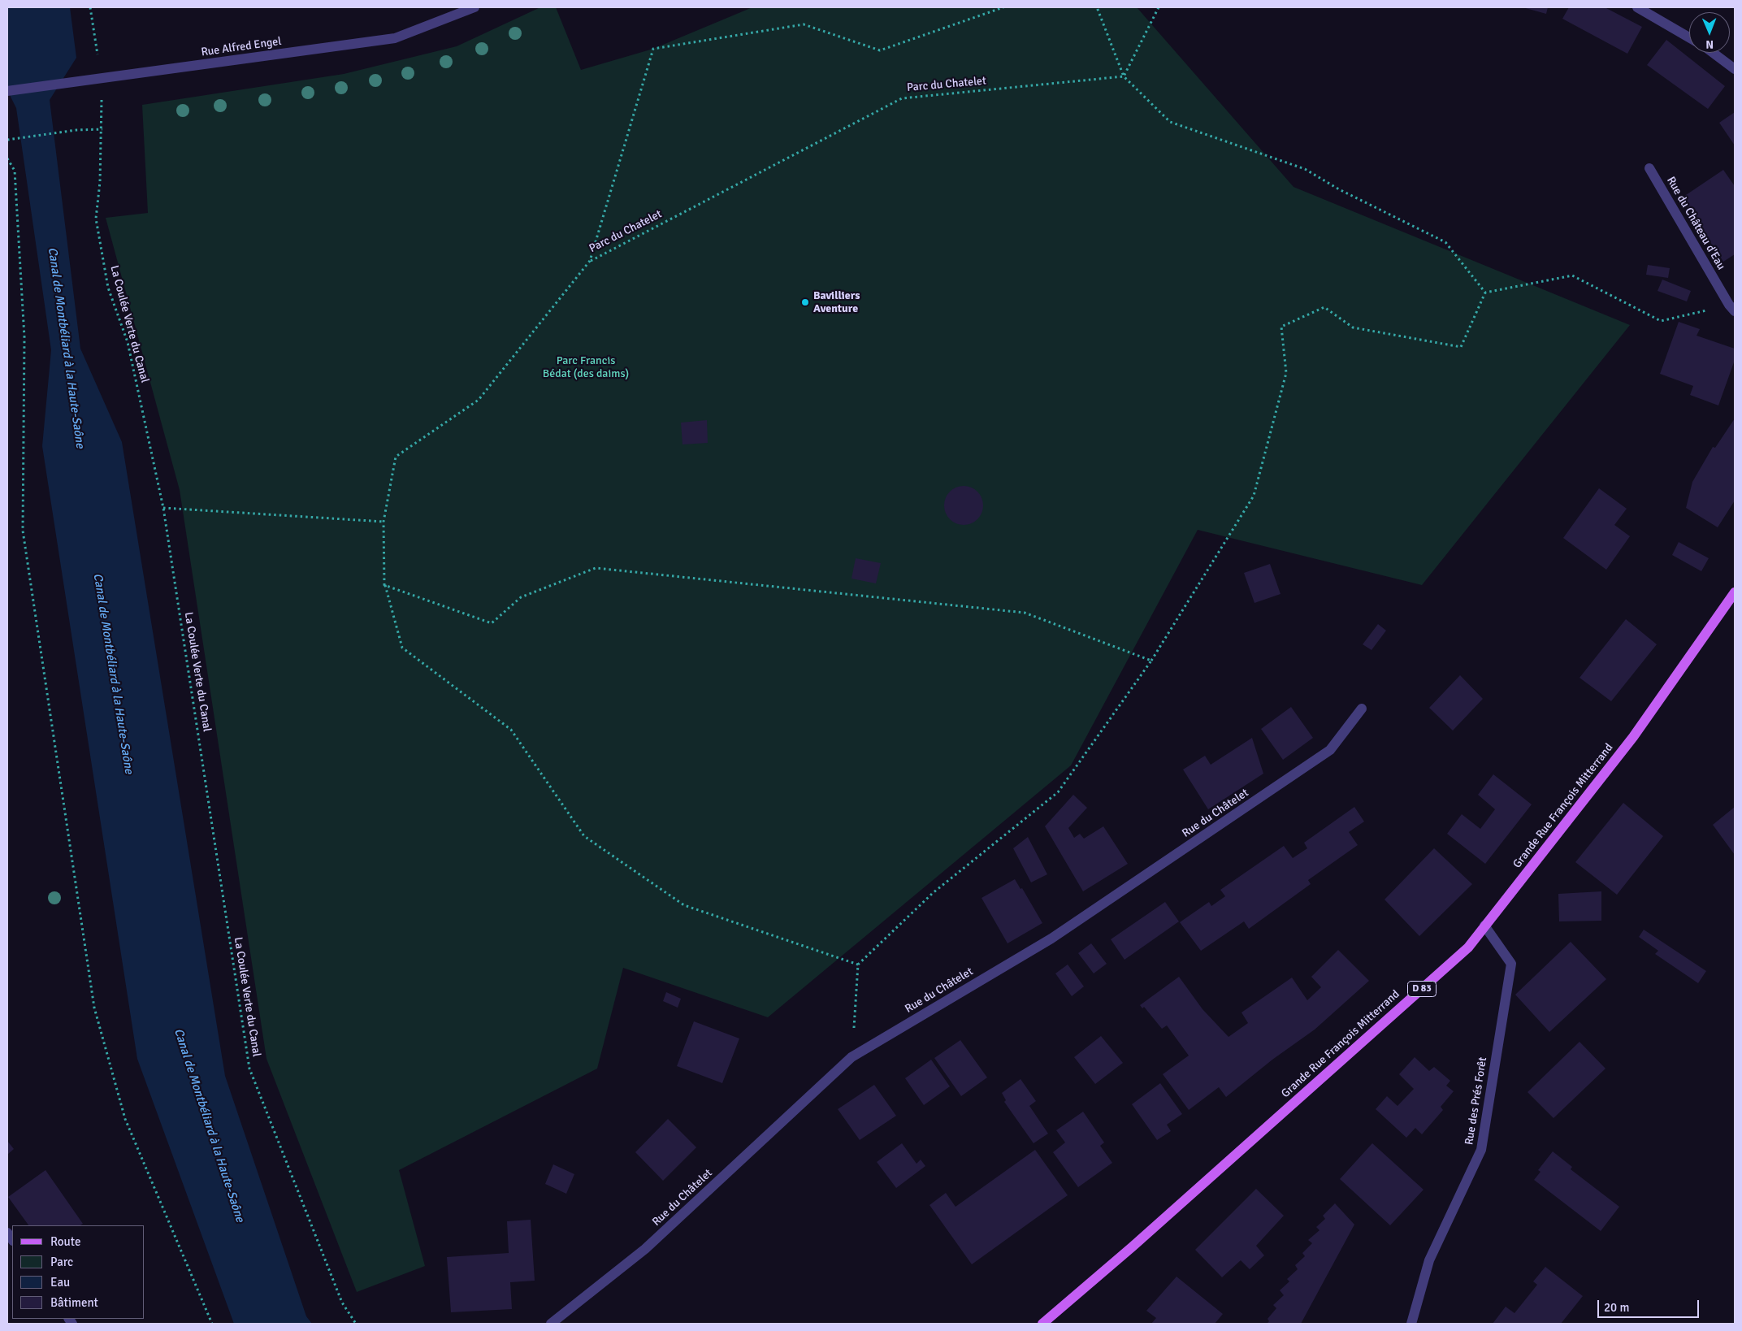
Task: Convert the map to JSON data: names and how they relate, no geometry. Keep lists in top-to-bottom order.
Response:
{
  "streets": {
    "main road": ["Grande Rue François Mitterrand", "D 83"],
    "street": [
      "Rue Alfred Engel",
      "Rue du Château d'Eau",
      "Rue du Châtelet",
      "Rue des Prés Forêt"
    ],
    "path": ["Parc du Chatelet", "La Coulée Verte du Canal"]
  },
  "crossings": [
    ["Rue Alfred Engel", "La Coulée Verte du Canal"],
    ["Grande Rue François Mitterrand", "Rue des Prés Forêt"]
  ],
  "water": ["Canal de Montbéliard à la Haute-Saône"],
  "parks": ["Parc Francis Bédat (des daims)"],
  "places": ["Bavilliers Aventure"],
  "legend": [
    "Route",
    "Parc",
    "Eau",
    "Bâtiment"
  ],
  "scale_bar": "20 m",
  "north": "bottom"
}
